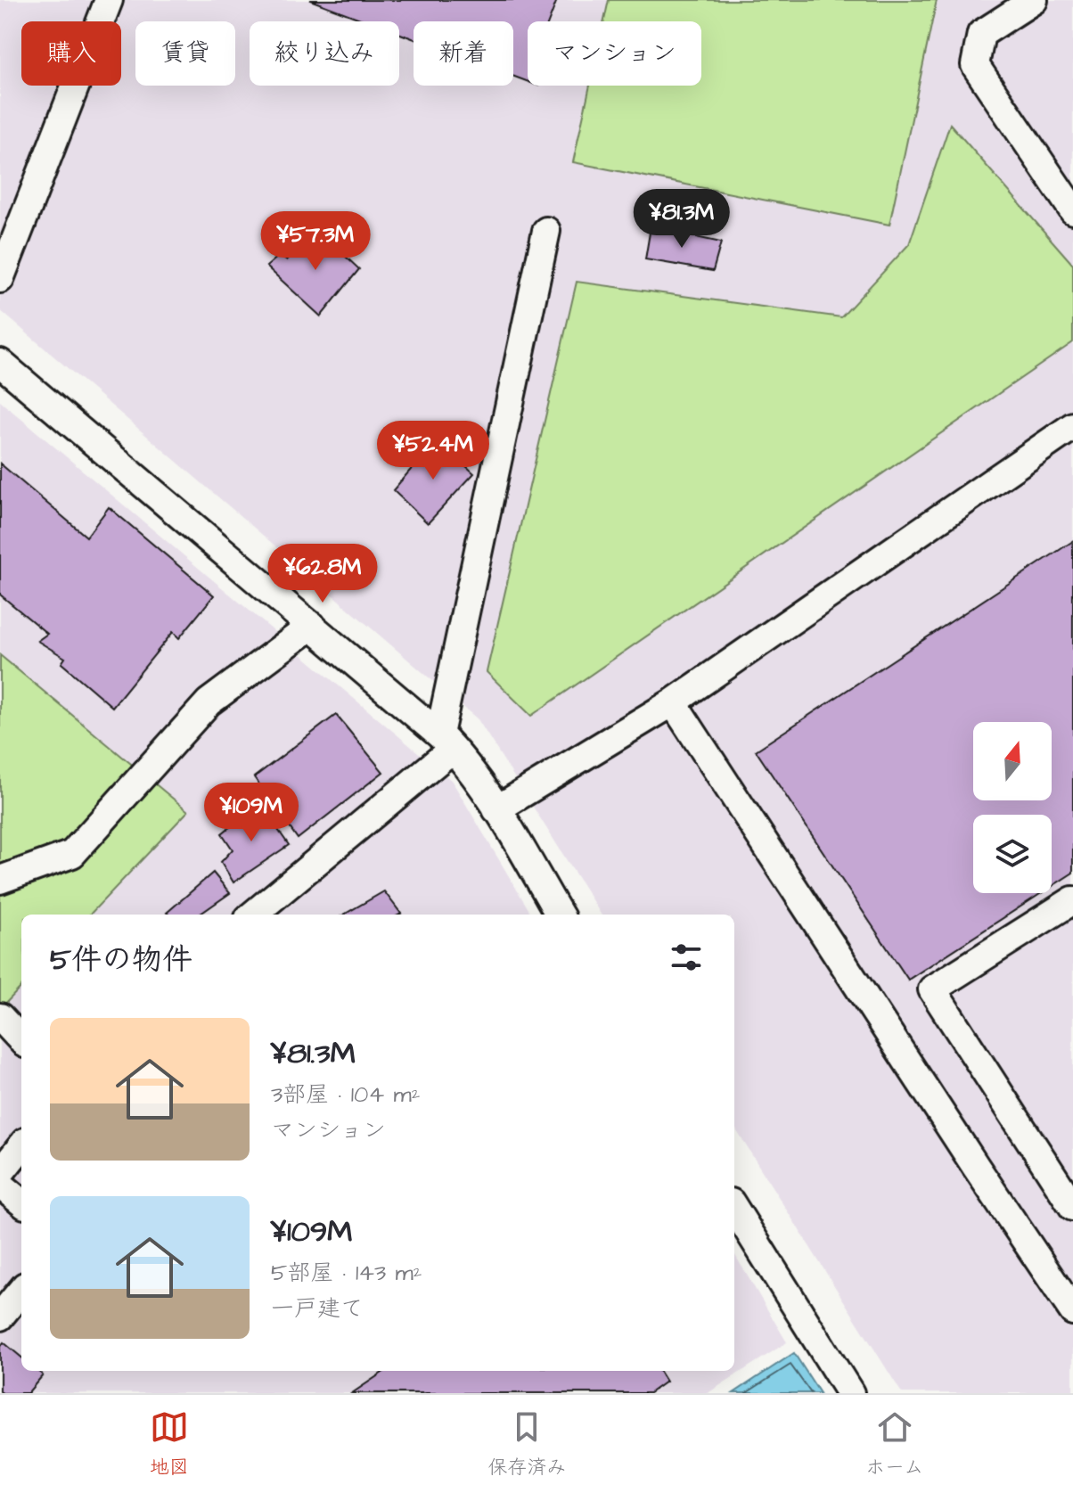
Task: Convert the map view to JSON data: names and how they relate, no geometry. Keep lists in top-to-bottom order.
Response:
{
  "north": "top",
  "page": {
    "chip": [
      "購入",
      "賃貸",
      "絞り込み",
      "新着",
      "マンション"
    ],
    "price": [
      "¥81.3M",
      "¥57.3M",
      "¥52.4M",
      "¥62.8M",
      "¥109M"
    ],
    "heading": "5件の物件",
    "list": [
      {
        "name": "¥81.3M",
        "note": "3部屋 · 104 m² · マンション"
      },
      {
        "name": "¥109M",
        "note": "5部屋 · 143 m² · 一戸建て"
      }
    ],
    "tabs": ["地図", "保存済み", "ホーム"]
  }
}
